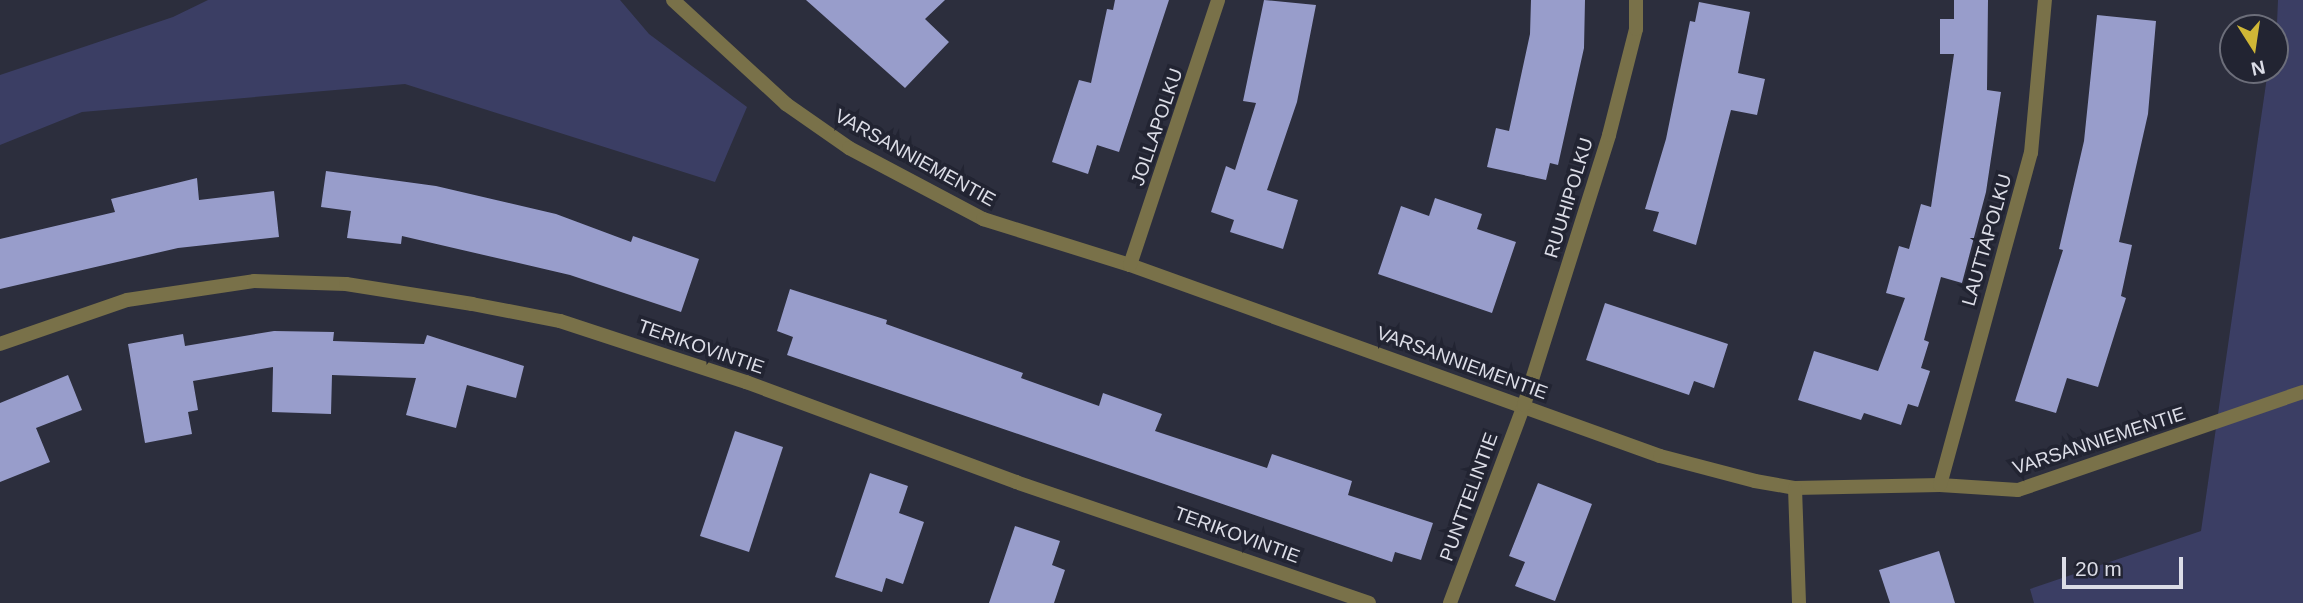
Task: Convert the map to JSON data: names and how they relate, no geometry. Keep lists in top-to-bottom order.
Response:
{
  "streets": {
    "street": [
      "JOLLAPOLKU",
      "VARSANNIEMENTIE",
      "RUUHIPOLKU",
      "LAUTTAPOLKU",
      "TERIKOVINTIE",
      "PUNTTELINTIE"
    ]
  },
  "crossings": [
    ["JOLLAPOLKU", "VARSANNIEMENTIE"],
    ["VARSANNIEMENTIE", "RUUHIPOLKU"],
    ["VARSANNIEMENTIE", "LAUTTAPOLKU"],
    ["VARSANNIEMENTIE", "PUNTTELINTIE"],
    ["RUUHIPOLKU", "PUNTTELINTIE"]
  ],
  "scale_bar": "20 m",
  "north": "bottom"
}
